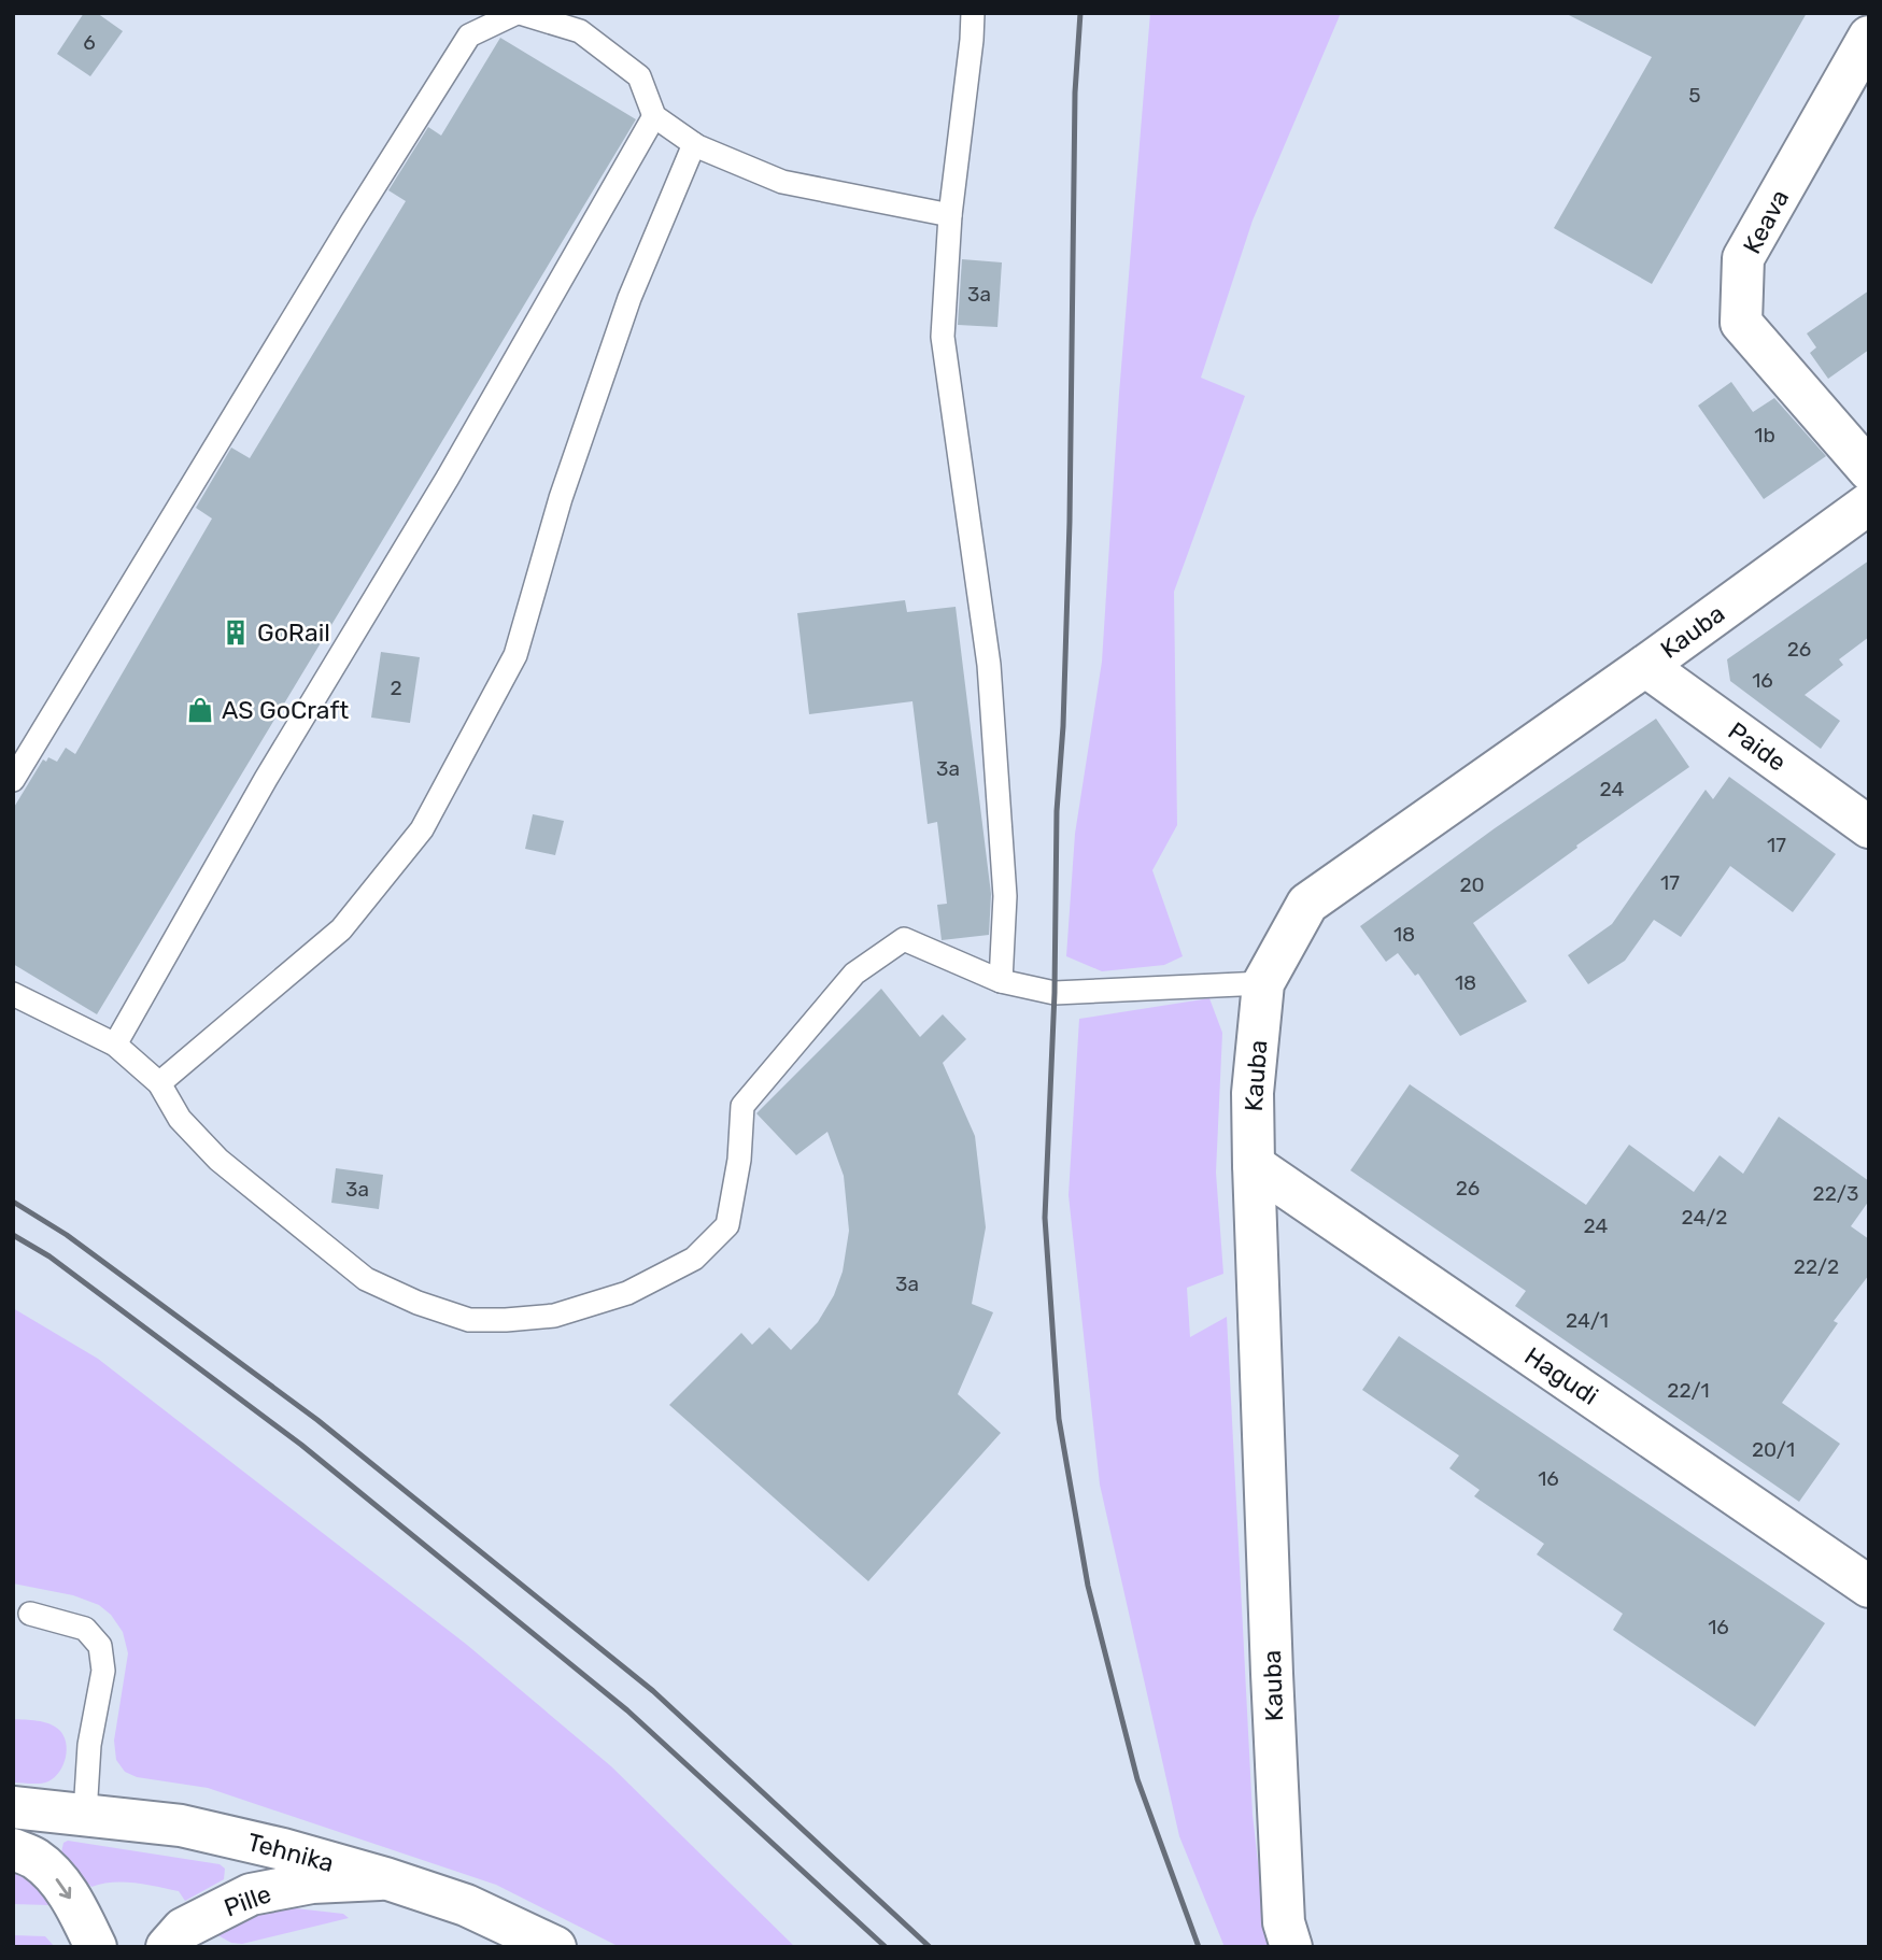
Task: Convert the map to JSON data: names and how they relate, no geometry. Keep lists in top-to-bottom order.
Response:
{
  "streets": {
    "street": [
      "Keava",
      "Kauba",
      "Paide",
      "Hagudi",
      "Tehnika",
      "Pille"
    ]
  },
  "crossings": [
    ["Kauba", "Paide"],
    ["Kauba", "Hagudi"],
    ["Tehnika", "Pille"]
  ],
  "places": {
    "building": ["GoRail"],
    "shop": ["AS GoCraft"]
  },
  "house_numbers": [
    "6",
    "5",
    "3a",
    "1b",
    "26",
    "16",
    "2",
    "3a",
    "24",
    "17",
    "17",
    "20",
    "18",
    "18",
    "26",
    "3a",
    "22/3",
    "24/2",
    "24",
    "22/2",
    "3a",
    "24/1",
    "22/1",
    "20/1",
    "16",
    "16"
  ]
}
